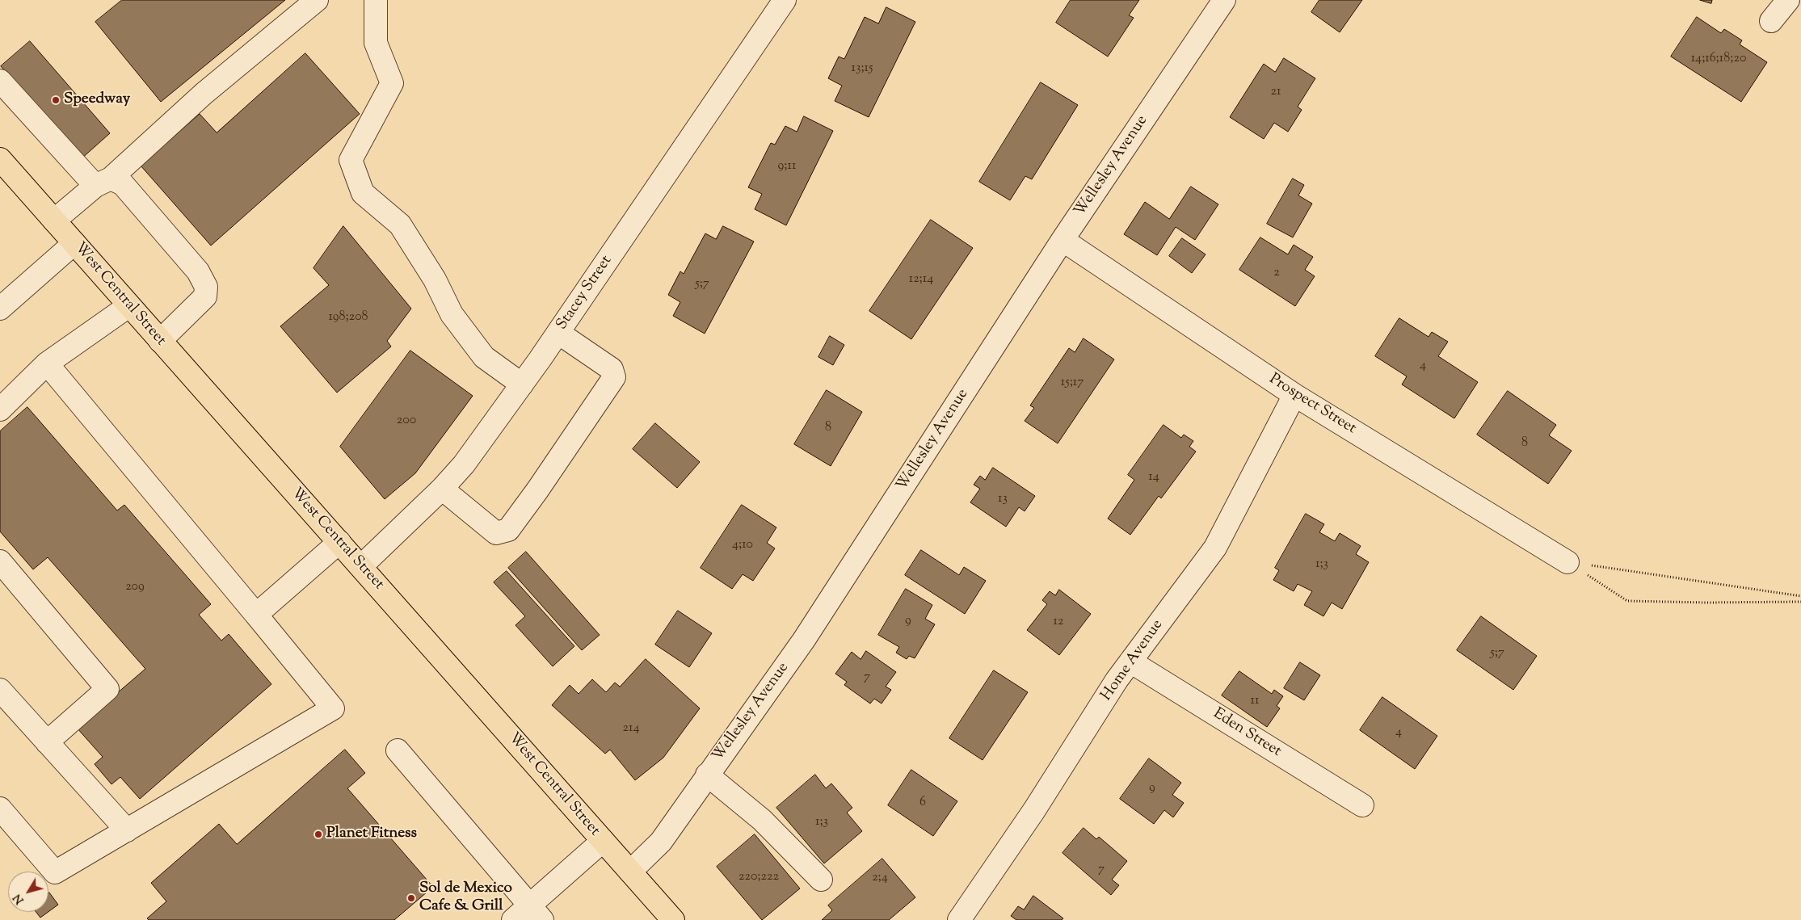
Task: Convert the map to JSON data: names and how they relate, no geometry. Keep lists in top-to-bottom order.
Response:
{
  "streets": {
    "main road": ["West Central Street"],
    "street": [
      "Wellesley Avenue",
      "Stacey Street",
      "Prospect Street",
      "Home Avenue",
      "Eden Street"
    ]
  },
  "crossings": [
    ["Wellesley Avenue", "West Central Street"],
    ["Wellesley Avenue", "Prospect Street"],
    ["Stacey Street", "West Central Street"],
    ["Prospect Street", "Home Avenue"],
    ["Home Avenue", "Eden Street"]
  ],
  "places": ["Speedway", "Planet Fitness", "Sol de Mexico Cafe & Grill"],
  "house_numbers": [
    "14;16;18;20",
    "13;15",
    "21",
    "9;11",
    "2",
    "12;14",
    "5;7",
    "198;208",
    "4",
    "15;17",
    "200",
    "8",
    "8",
    "14",
    "13",
    "4;10",
    "1;3",
    "209",
    "9",
    "12",
    "5;7",
    "7",
    "11",
    "214",
    "4",
    "9",
    "6",
    "1;3",
    "7",
    "220;222",
    "2;4"
  ],
  "north": "bottom left"
}
